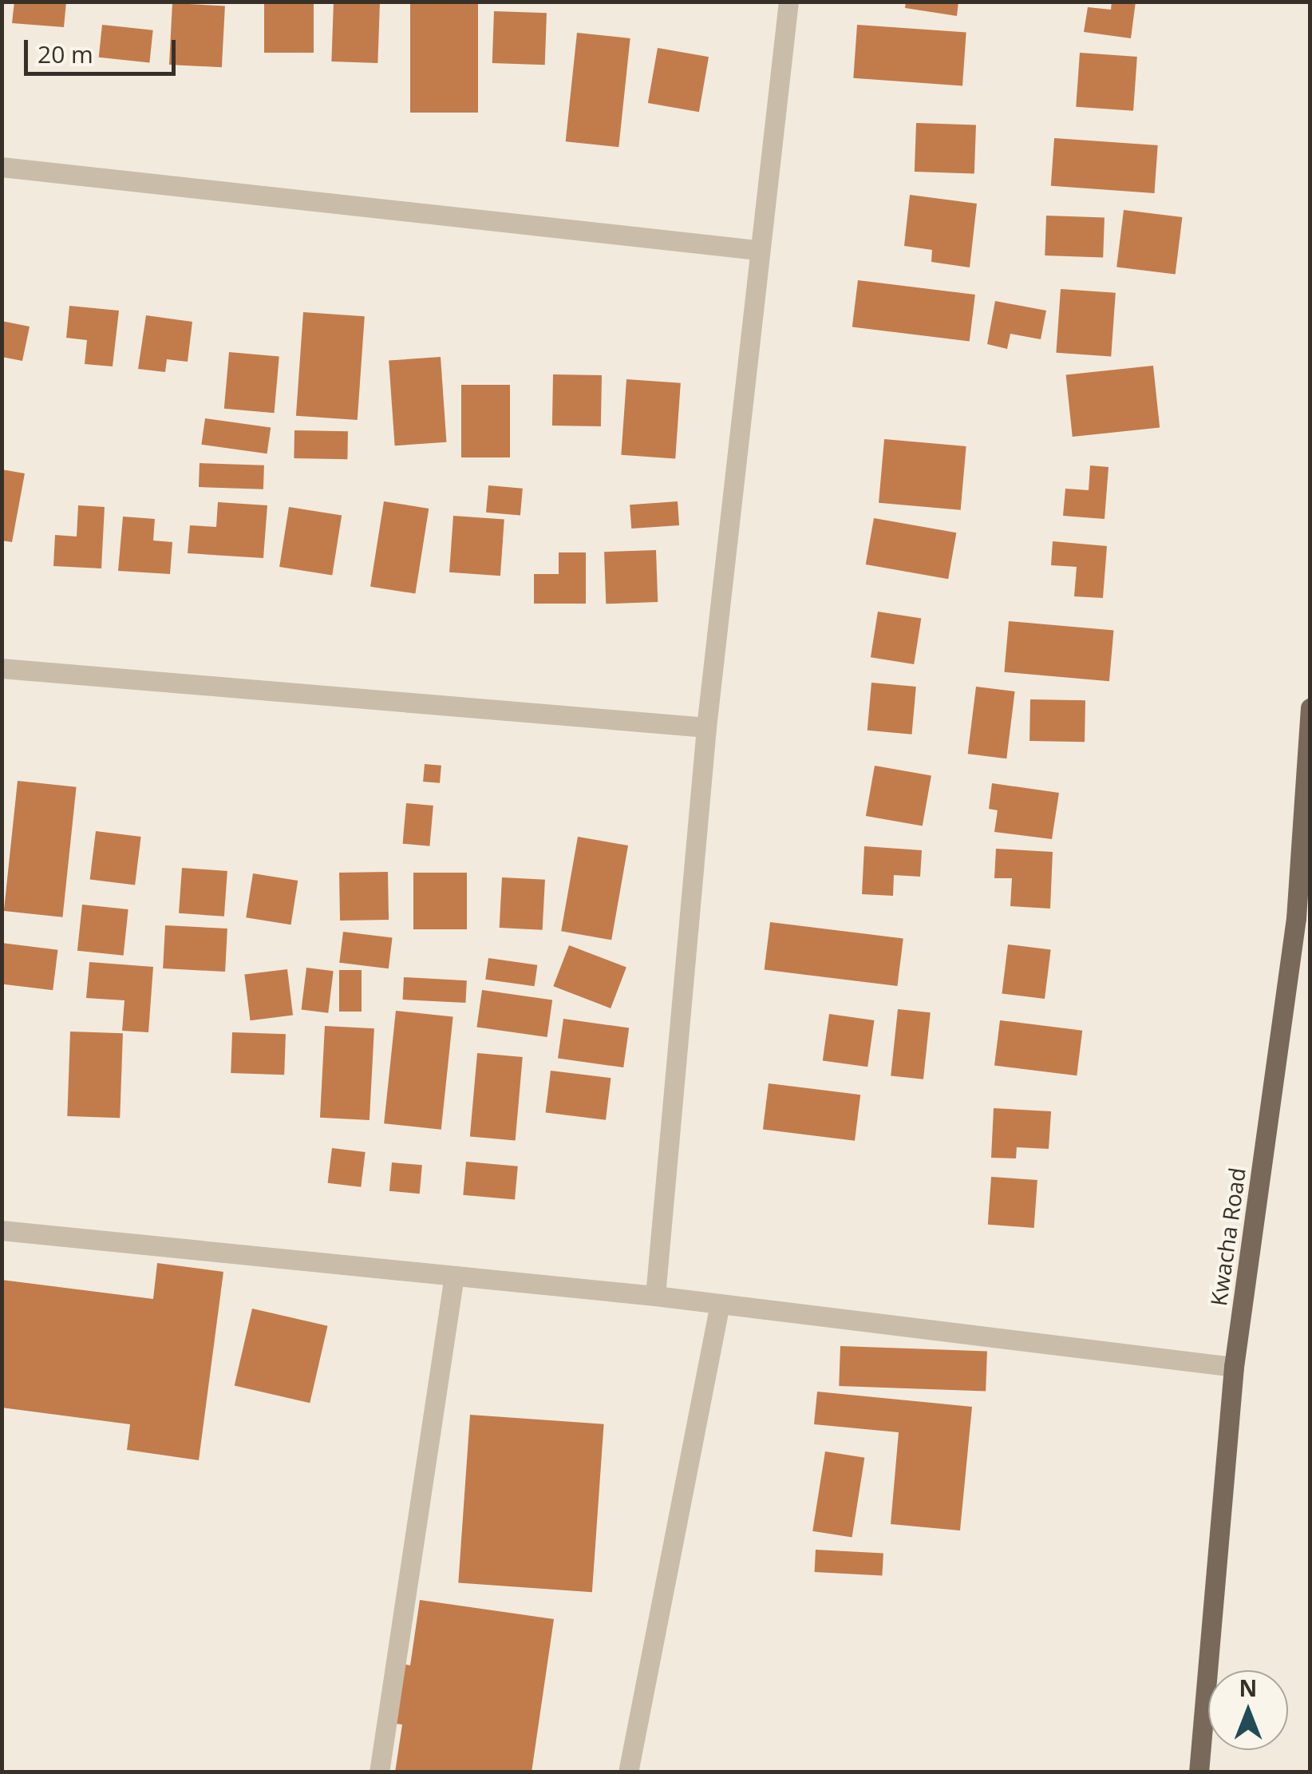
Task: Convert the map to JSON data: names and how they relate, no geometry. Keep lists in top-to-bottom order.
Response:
{
  "streets": {
    "main road": ["Kwacha Road"]
  },
  "scale_bar": "20 m",
  "north": "top"
}
